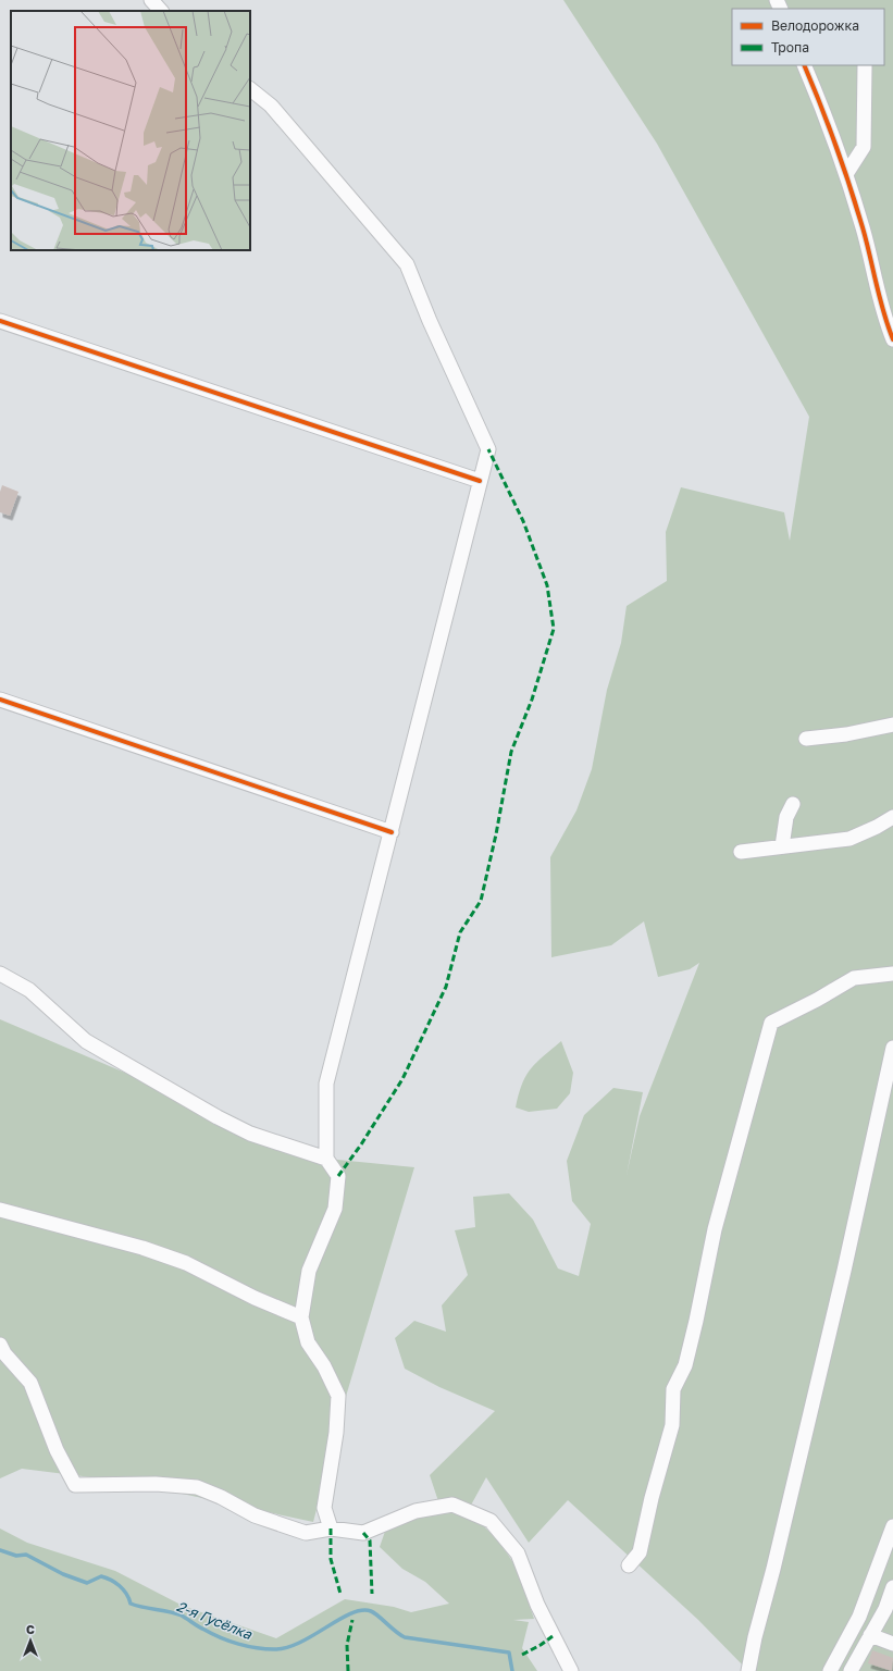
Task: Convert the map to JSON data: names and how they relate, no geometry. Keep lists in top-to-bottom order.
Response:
{
  "water": ["2-я Гусёлка"],
  "legend": ["Велодорожка", "Тропа"],
  "north": "top"
}
